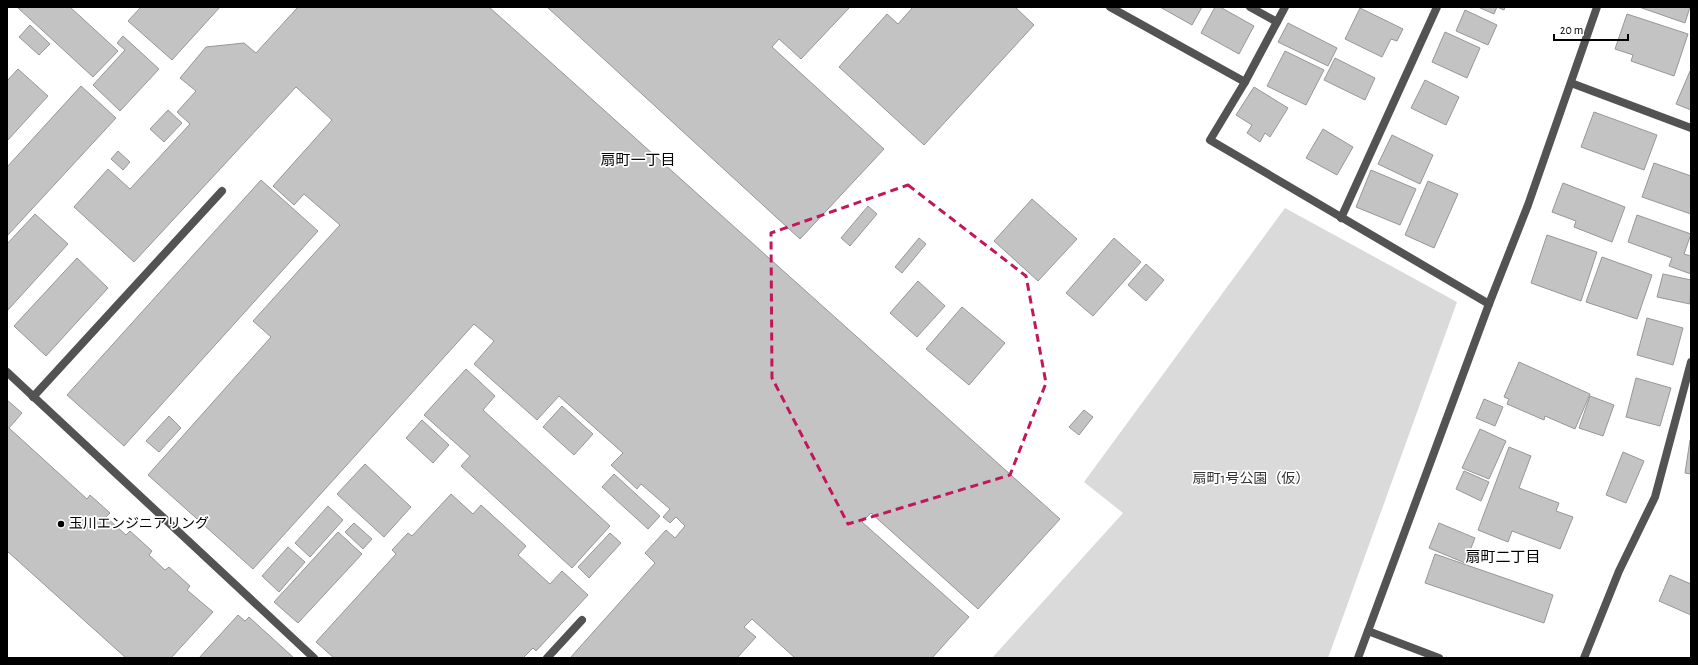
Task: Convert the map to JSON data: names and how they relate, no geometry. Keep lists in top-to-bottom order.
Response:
{
  "districts": ["扇町一丁目", "扇町二丁目"],
  "parks": ["扇町1号公園（仮）"],
  "places": ["玉川エンジニアリング"],
  "scale_bar": "20 m"
}
